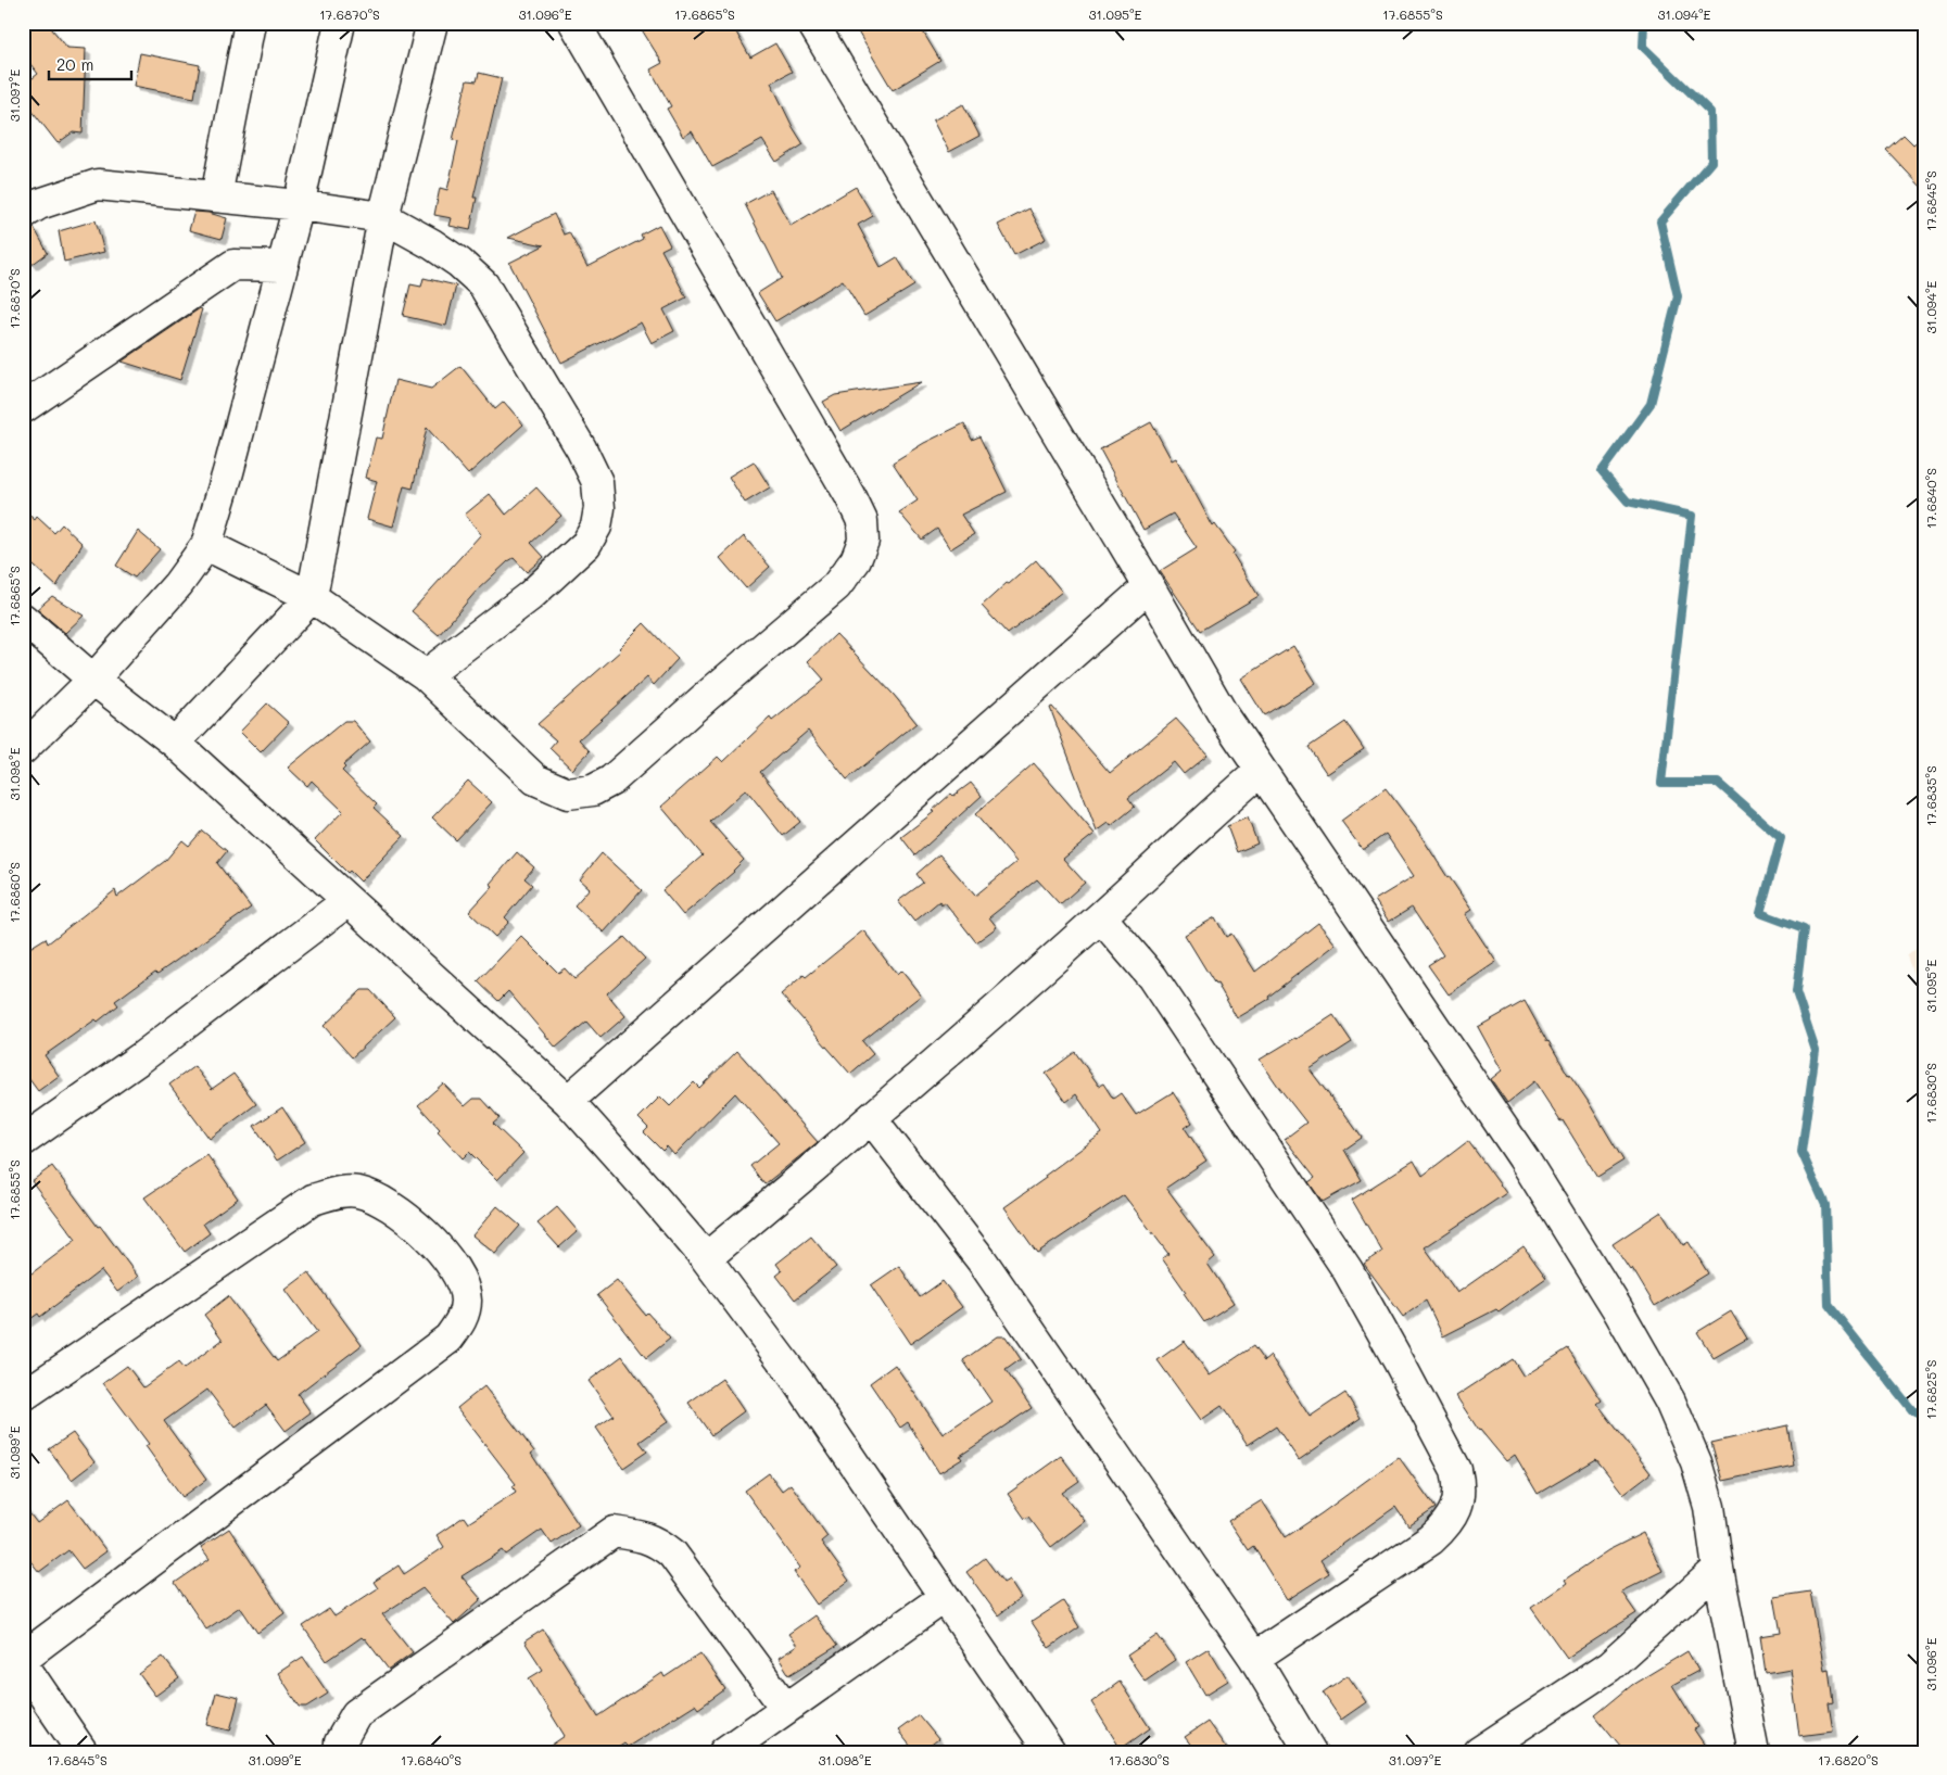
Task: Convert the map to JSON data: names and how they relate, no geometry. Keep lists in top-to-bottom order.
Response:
{
  "scale_bar": "20 m",
  "coordinates": [
    "17.6870°S",
    "31.096°E",
    "17.6865°S",
    "31.095°E",
    "17.6855°S",
    "31.094°E",
    "31.097°E",
    "17.6845°S",
    "17.6840°S",
    "31.098°E",
    "17.6835°S",
    "17.6860°S",
    "17.6830°S",
    "17.6825°S",
    "31.099°E",
    "17.6820°S"
  ]
}
